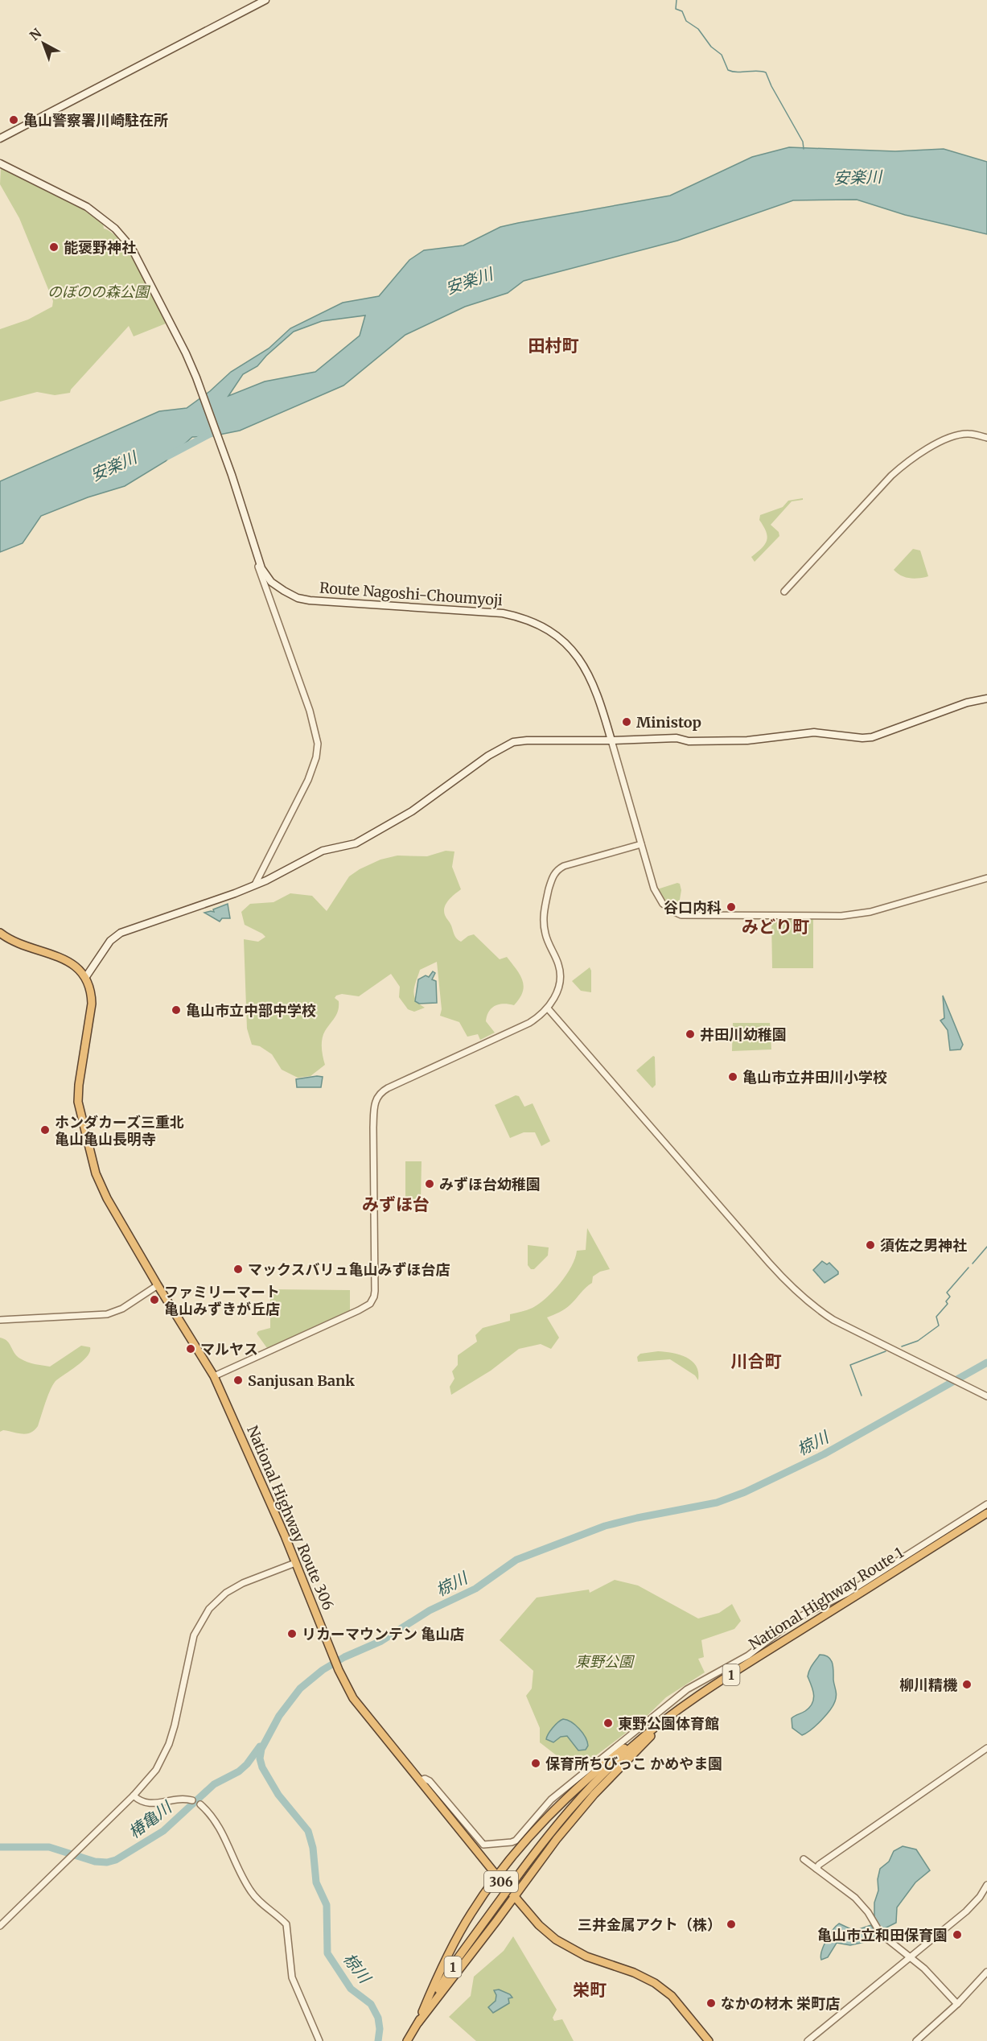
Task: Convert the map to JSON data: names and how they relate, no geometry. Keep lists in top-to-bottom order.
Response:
{
  "streets": {
    "highway": [
      "National Highway Route 306",
      "National Highway Route 1",
      "1",
      "306"
    ],
    "main road": ["Route Nagoshi-Choumyoji"]
  },
  "districts": [
    "田村町",
    "みどり町",
    "みずほ台",
    "川合町",
    "栄町"
  ],
  "water": ["安楽川", "椋川", "椿亀川"],
  "parks": ["のぼのの森公園", "東野公園"],
  "places": [
    "亀山警察署川崎駐在所",
    "能褒野神社",
    "Ministop",
    "谷口内科",
    "亀山市立中部中学校",
    "井田川幼稚園",
    "亀山市立井田川小学校",
    "ホンダカーズ三重北 亀山亀山長明寺",
    "みずほ台幼稚園",
    "須佐之男神社",
    "マックスバリュ亀山みずほ台店",
    "ファミリーマート 亀山みずきが丘店",
    "マルヤス",
    "Sanjusan Bank",
    "リカーマウンテン 亀山店",
    "柳川精機",
    "東野公園体育館",
    "保育所ちびっこ かめやま園",
    "三井金属アクト（株）",
    "亀山市立和田保育園",
    "なかの材木 栄町店"
  ],
  "north": "top left"
}
